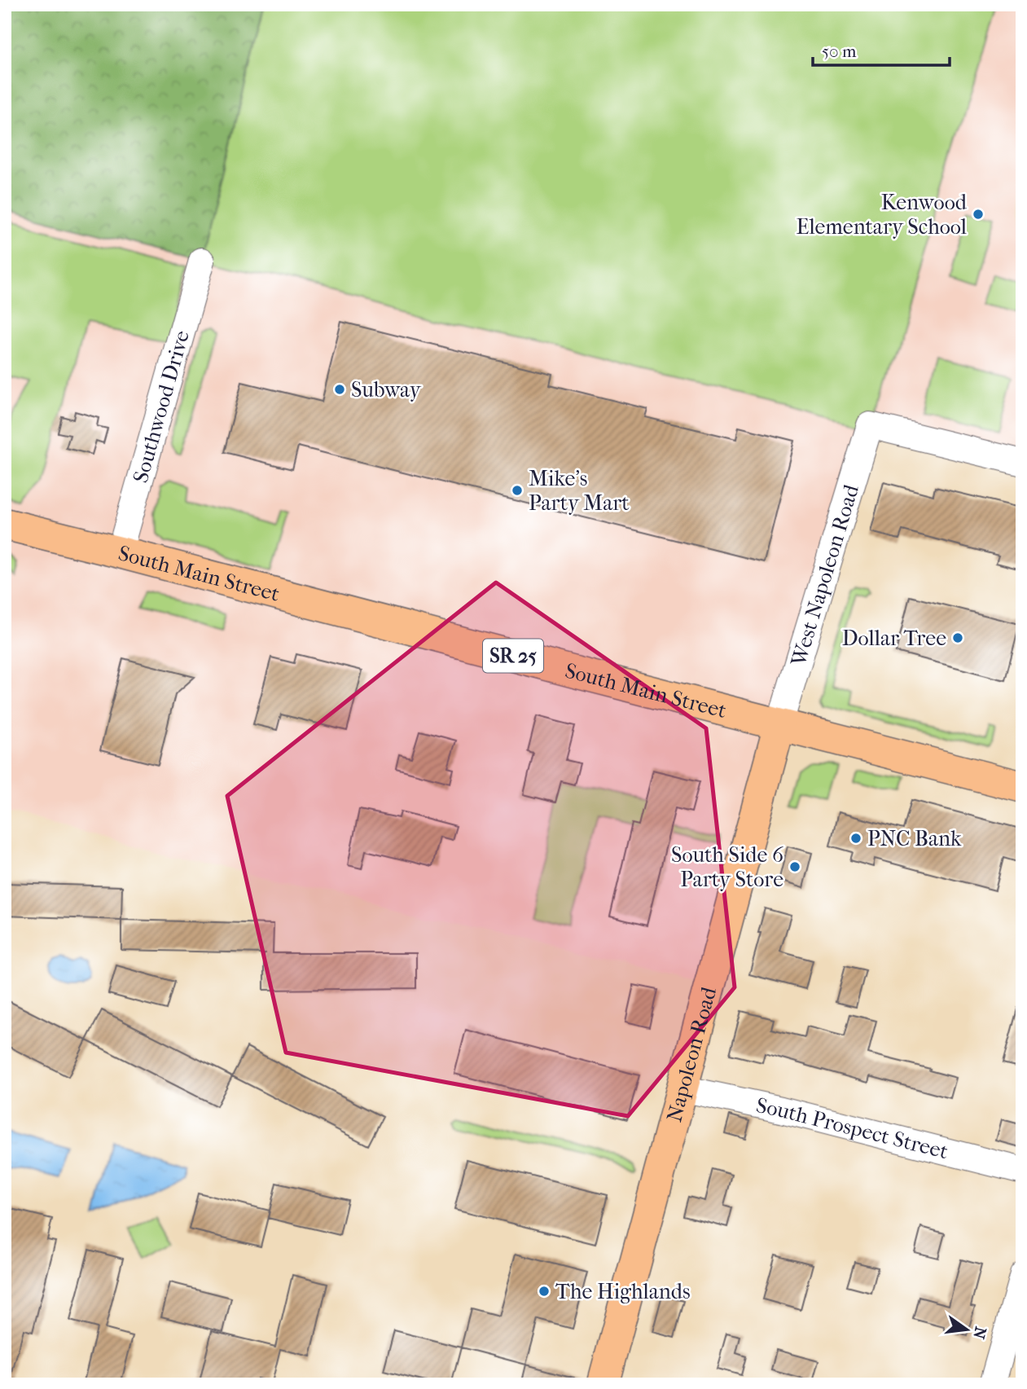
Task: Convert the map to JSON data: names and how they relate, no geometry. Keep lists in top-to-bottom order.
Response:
{
  "streets": {
    "main road": ["South Main Street", "SR 25", "Napoleon Road"],
    "street": ["Southwood Drive", "West Napoleon Road", "South Prospect Street"]
  },
  "crossings": [
    ["Southwood Drive", "South Main Street"],
    ["South Main Street", "West Napoleon Road"],
    ["South Main Street", "Napoleon Road"],
    ["West Napoleon Road", "Napoleon Road"],
    ["Napoleon Road", "South Prospect Street"]
  ],
  "places": [
    "Kenwood Elementary School",
    "Subway",
    "Mike's Party Mart",
    "Dollar Tree",
    "PNC Bank",
    "South Side 6 Party Store",
    "The Highlands"
  ],
  "scale_bar": "50 m",
  "north": "right"
}
